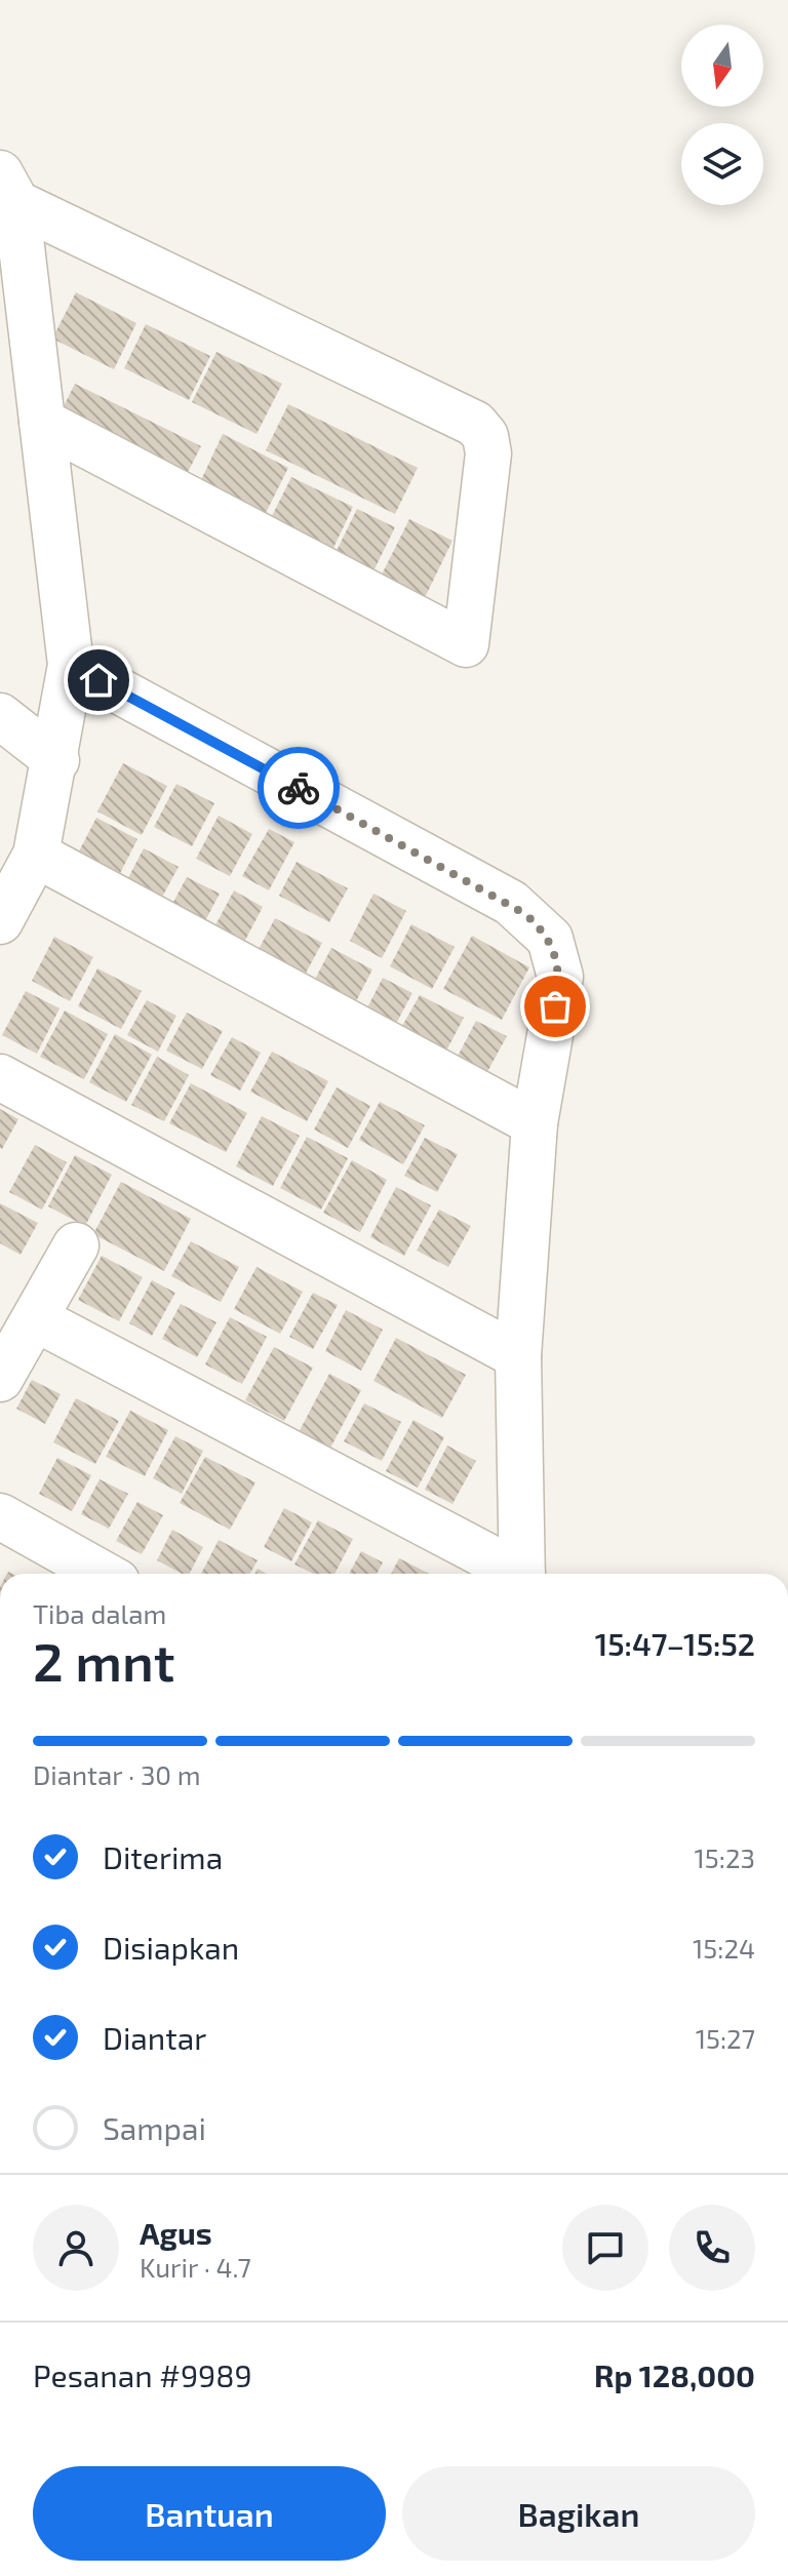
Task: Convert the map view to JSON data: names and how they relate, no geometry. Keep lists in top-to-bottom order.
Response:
{
  "north": "bottom",
  "page": {
    "heading": ["2 mnt", "Tiba dalam", "15:47–15:52"],
    "panel": [
      "Agus",
      "Kurir · 4.7",
      "Pesanan #9989",
      "Rp 128,000"
    ],
    "bar": "Diantar · 30 m",
    "list": [
      ["Diterima", "15:23"],
      ["Disiapkan", "15:24"],
      ["Diantar", "15:27"],
      "Sampai"
    ],
    "buttons": ["Bantuan", "Bagikan"]
  }
}
